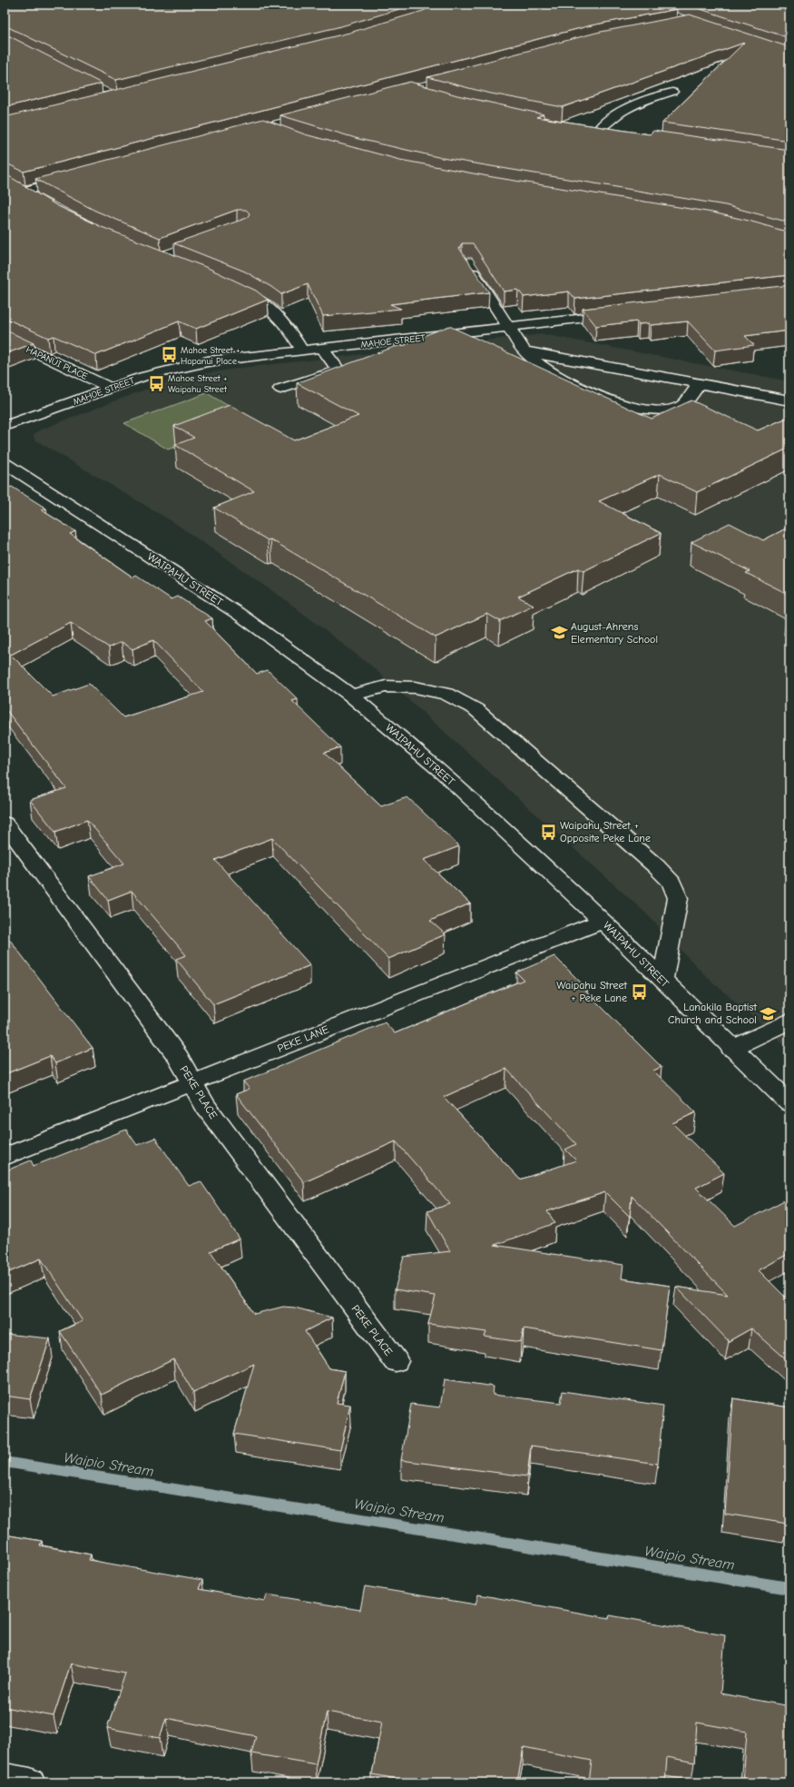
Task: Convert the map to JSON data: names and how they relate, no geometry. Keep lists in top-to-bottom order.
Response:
{
  "streets": {
    "street": [
      "MAHOE STREET",
      "HAPANUI PLACE",
      "WAIPAHU STREET",
      "PEKE LANE",
      "PEKE PLACE"
    ]
  },
  "crossings": [
    ["MAHOE STREET", "HAPANUI PLACE"],
    ["WAIPAHU STREET", "PEKE LANE"],
    ["PEKE LANE", "PEKE PLACE"]
  ],
  "water": ["Waipio Stream"],
  "places": {
    "bus stop": [
      "Mahoe Street + Hapanui Place",
      "Mahoe Street + Waipahu Street",
      "Waipahu Street + Opposite Peke Lane",
      "Waipahu Street + Peke Lane"
    ],
    "school or university": ["August-Ahrens Elementary School", "Lanakila Baptist Church and School"]
  }
}
